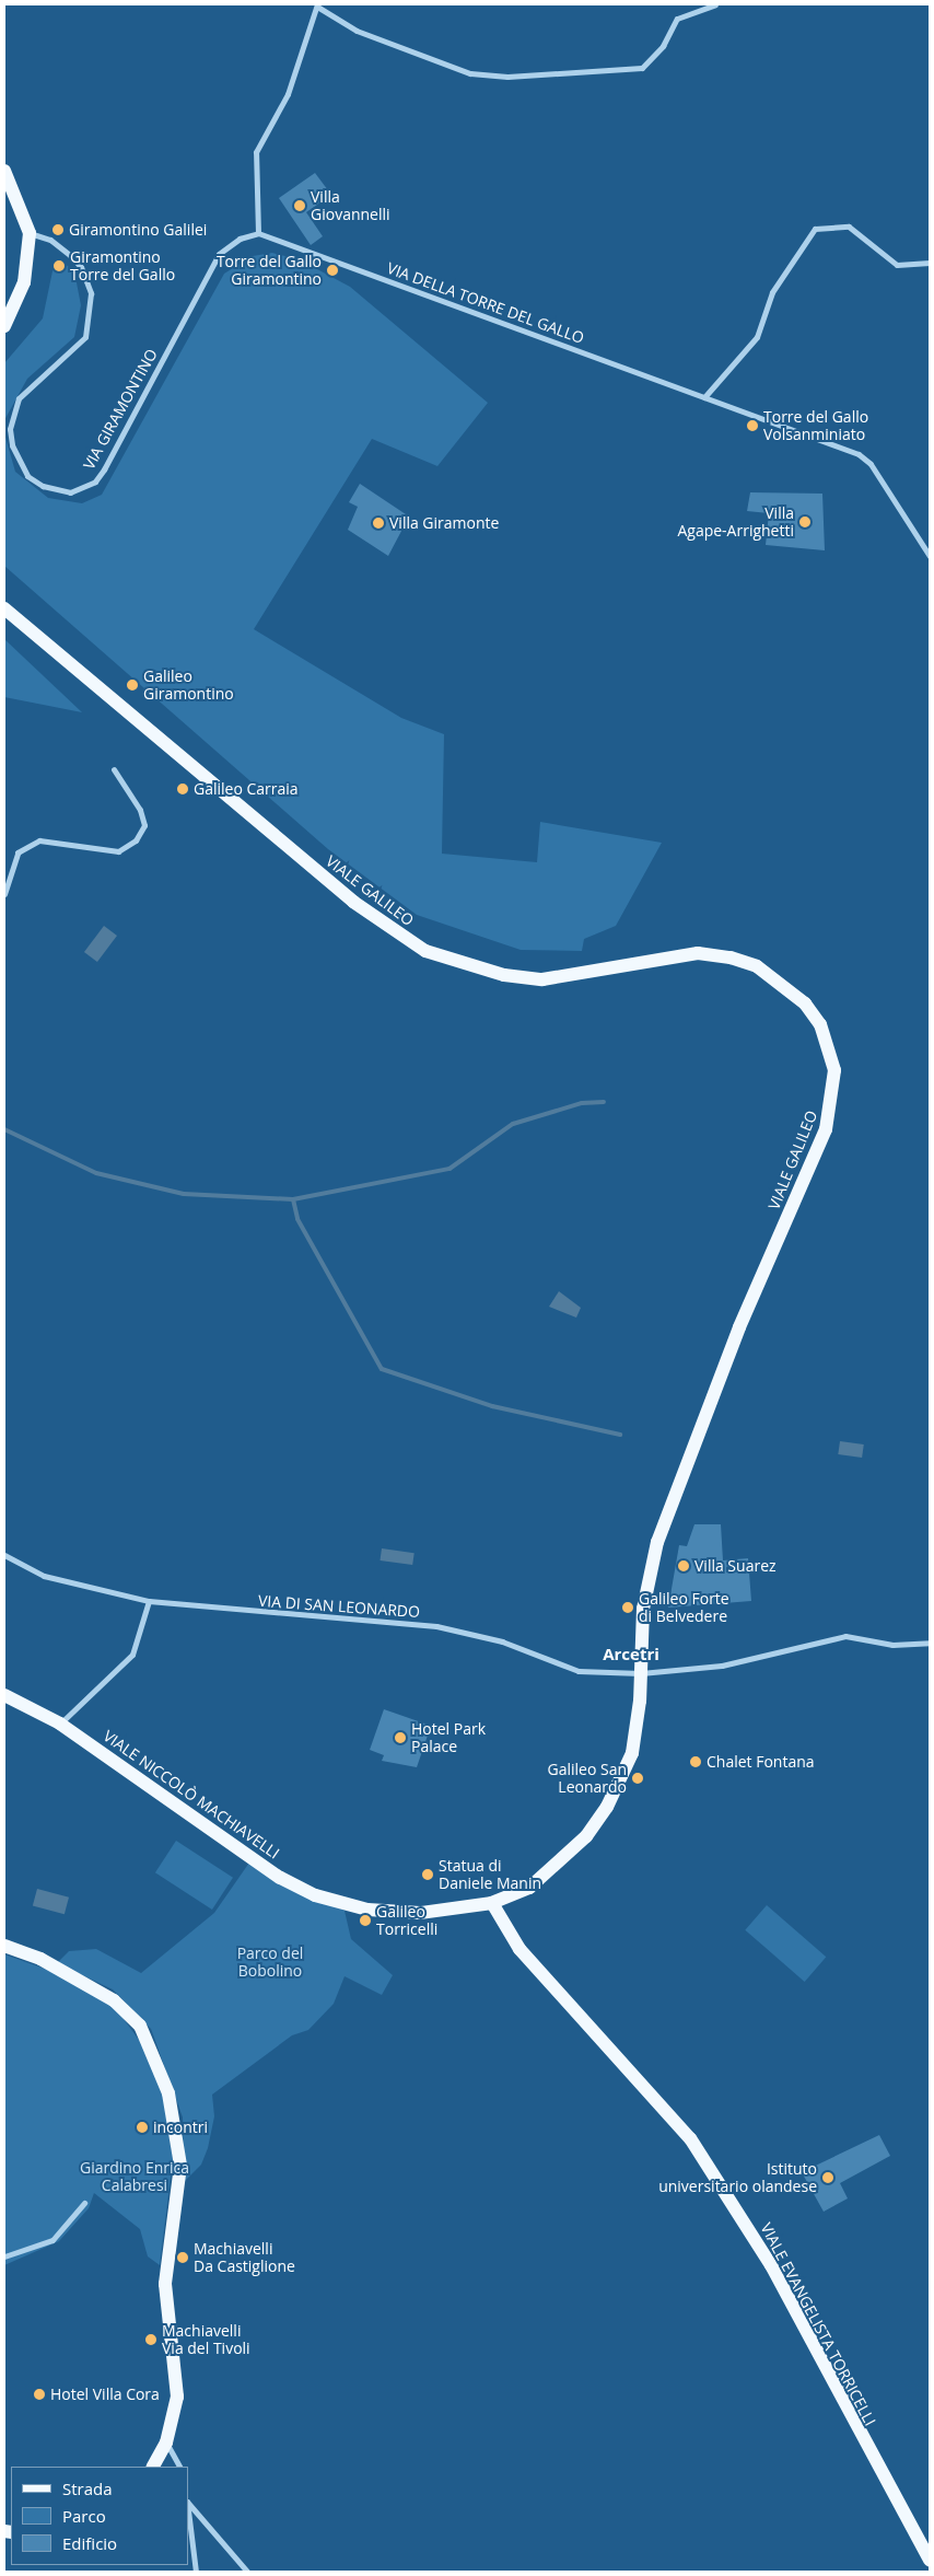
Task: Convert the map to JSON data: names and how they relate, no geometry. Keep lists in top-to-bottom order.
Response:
{
  "streets": {
    "main road": ["VIALE GALILEO", "VIALE NICCOLÒ MACHIAVELLI", "VIALE EVANGELISTA TORRICELLI"],
    "street": ["VIA DELLA TORRE DEL GALLO", "VIA GIRAMONTINO", "VIA DI SAN LEONARDO"]
  },
  "crossings": [
    ["VIA DELLA TORRE DEL GALLO", "VIA GIRAMONTINO"],
    ["VIALE GALILEO", "VIA DI SAN LEONARDO"],
    ["VIALE GALILEO", "VIALE NICCOLÒ MACHIAVELLI"],
    ["VIALE GALILEO", "VIALE EVANGELISTA TORRICELLI"],
    ["VIALE NICCOLÒ MACHIAVELLI", "VIALE EVANGELISTA TORRICELLI"]
  ],
  "districts": ["Arcetri"],
  "parks": ["Parco del Bobolino", "Giardino Enrica Calabresi"],
  "places": [
    "Villa Giovannelli",
    "Giramontino Galilei",
    "Giramontino Torre del Gallo",
    "Torre del Gallo Giramontino",
    "Torre del Gallo Volsanminiato",
    "Villa Agape-Arrighetti",
    "Villa Giramonte",
    "Galileo Giramontino",
    "Galileo Carraia",
    "Villa Suarez",
    "Galileo Forte di Belvedere",
    "Hotel Park Palace",
    "Chalet Fontana",
    "Galileo San Leonardo",
    "Statua di Daniele Manin",
    "Galileo Torricelli",
    "incontri",
    "Istituto universitario olandese",
    "Machiavelli Da Castiglione",
    "Machiavelli Via del Tivoli",
    "Hotel Villa Cora"
  ],
  "legend": ["Strada", "Parco", "Edificio"]
}
